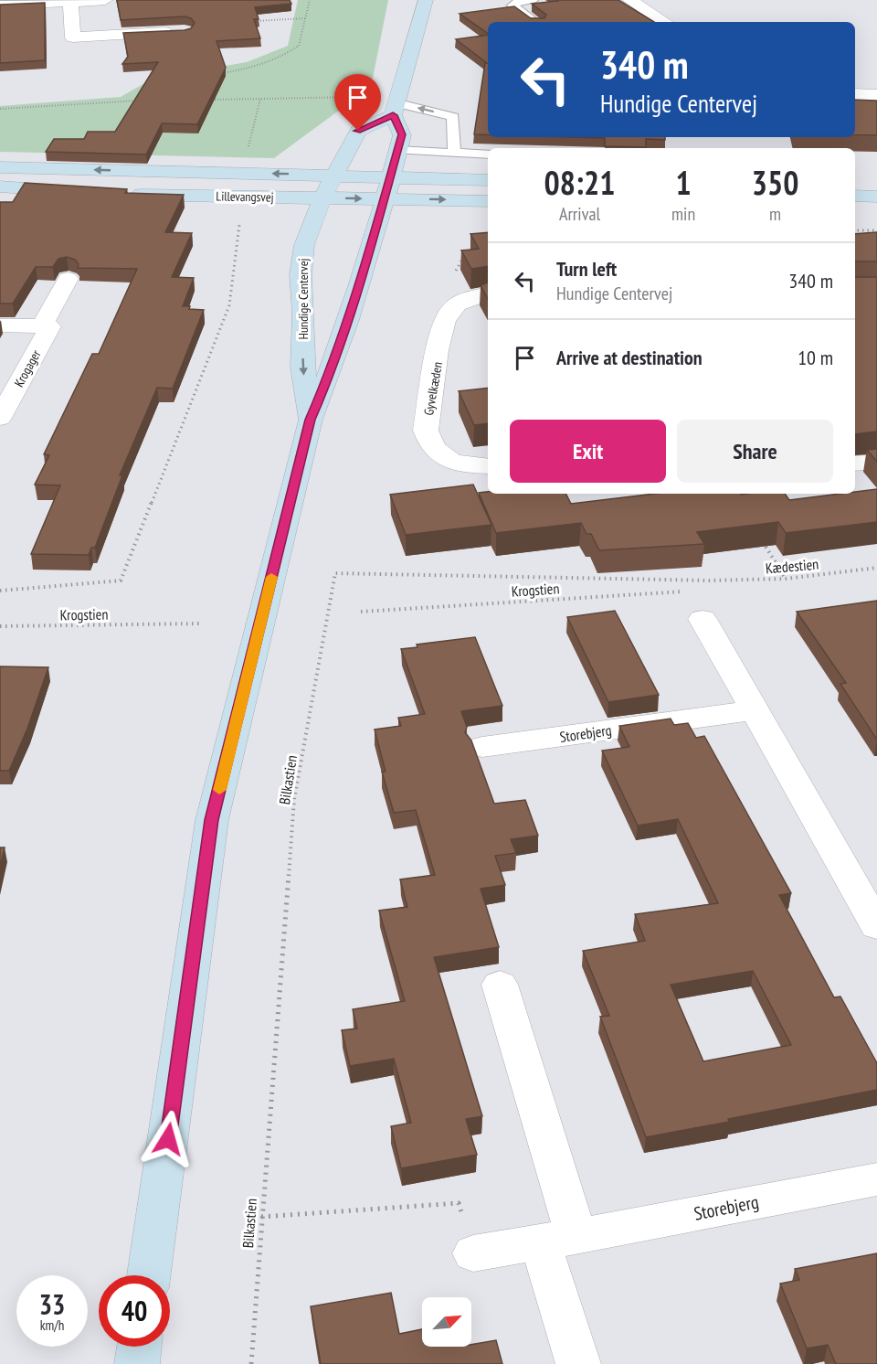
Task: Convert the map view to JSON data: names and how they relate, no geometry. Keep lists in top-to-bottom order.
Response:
{
  "streets": {
    "street": [
      "Lillevangsvej",
      "Hundige Centervej",
      "Krogager",
      "Gyvelkæden",
      "Storebjerg"
    ],
    "path": ["Kædestien", "Krogstien", "Bilkastien"]
  },
  "crossings": [
    ["Lillevangsvej", "Hundige Centervej"],
    ["Kædestien", "Bilkastien"]
  ],
  "north": "top right",
  "page": {
    "turn": ["340 m", "Hundige Centervej"],
    "eta": [
      "08:21",
      "Arrival",
      "1",
      "min",
      "350",
      "m"
    ],
    "list": [
      {
        "name": "Turn left",
        "note": "Hundige Centervej",
        "value": "340 m"
      },
      {
        "name": "Arrive at destination",
        "value": "10 m"
      }
    ],
    "buttons": ["Exit", "Share"],
    "speed": "33 km/h",
    "limit": "40"
  }
}
